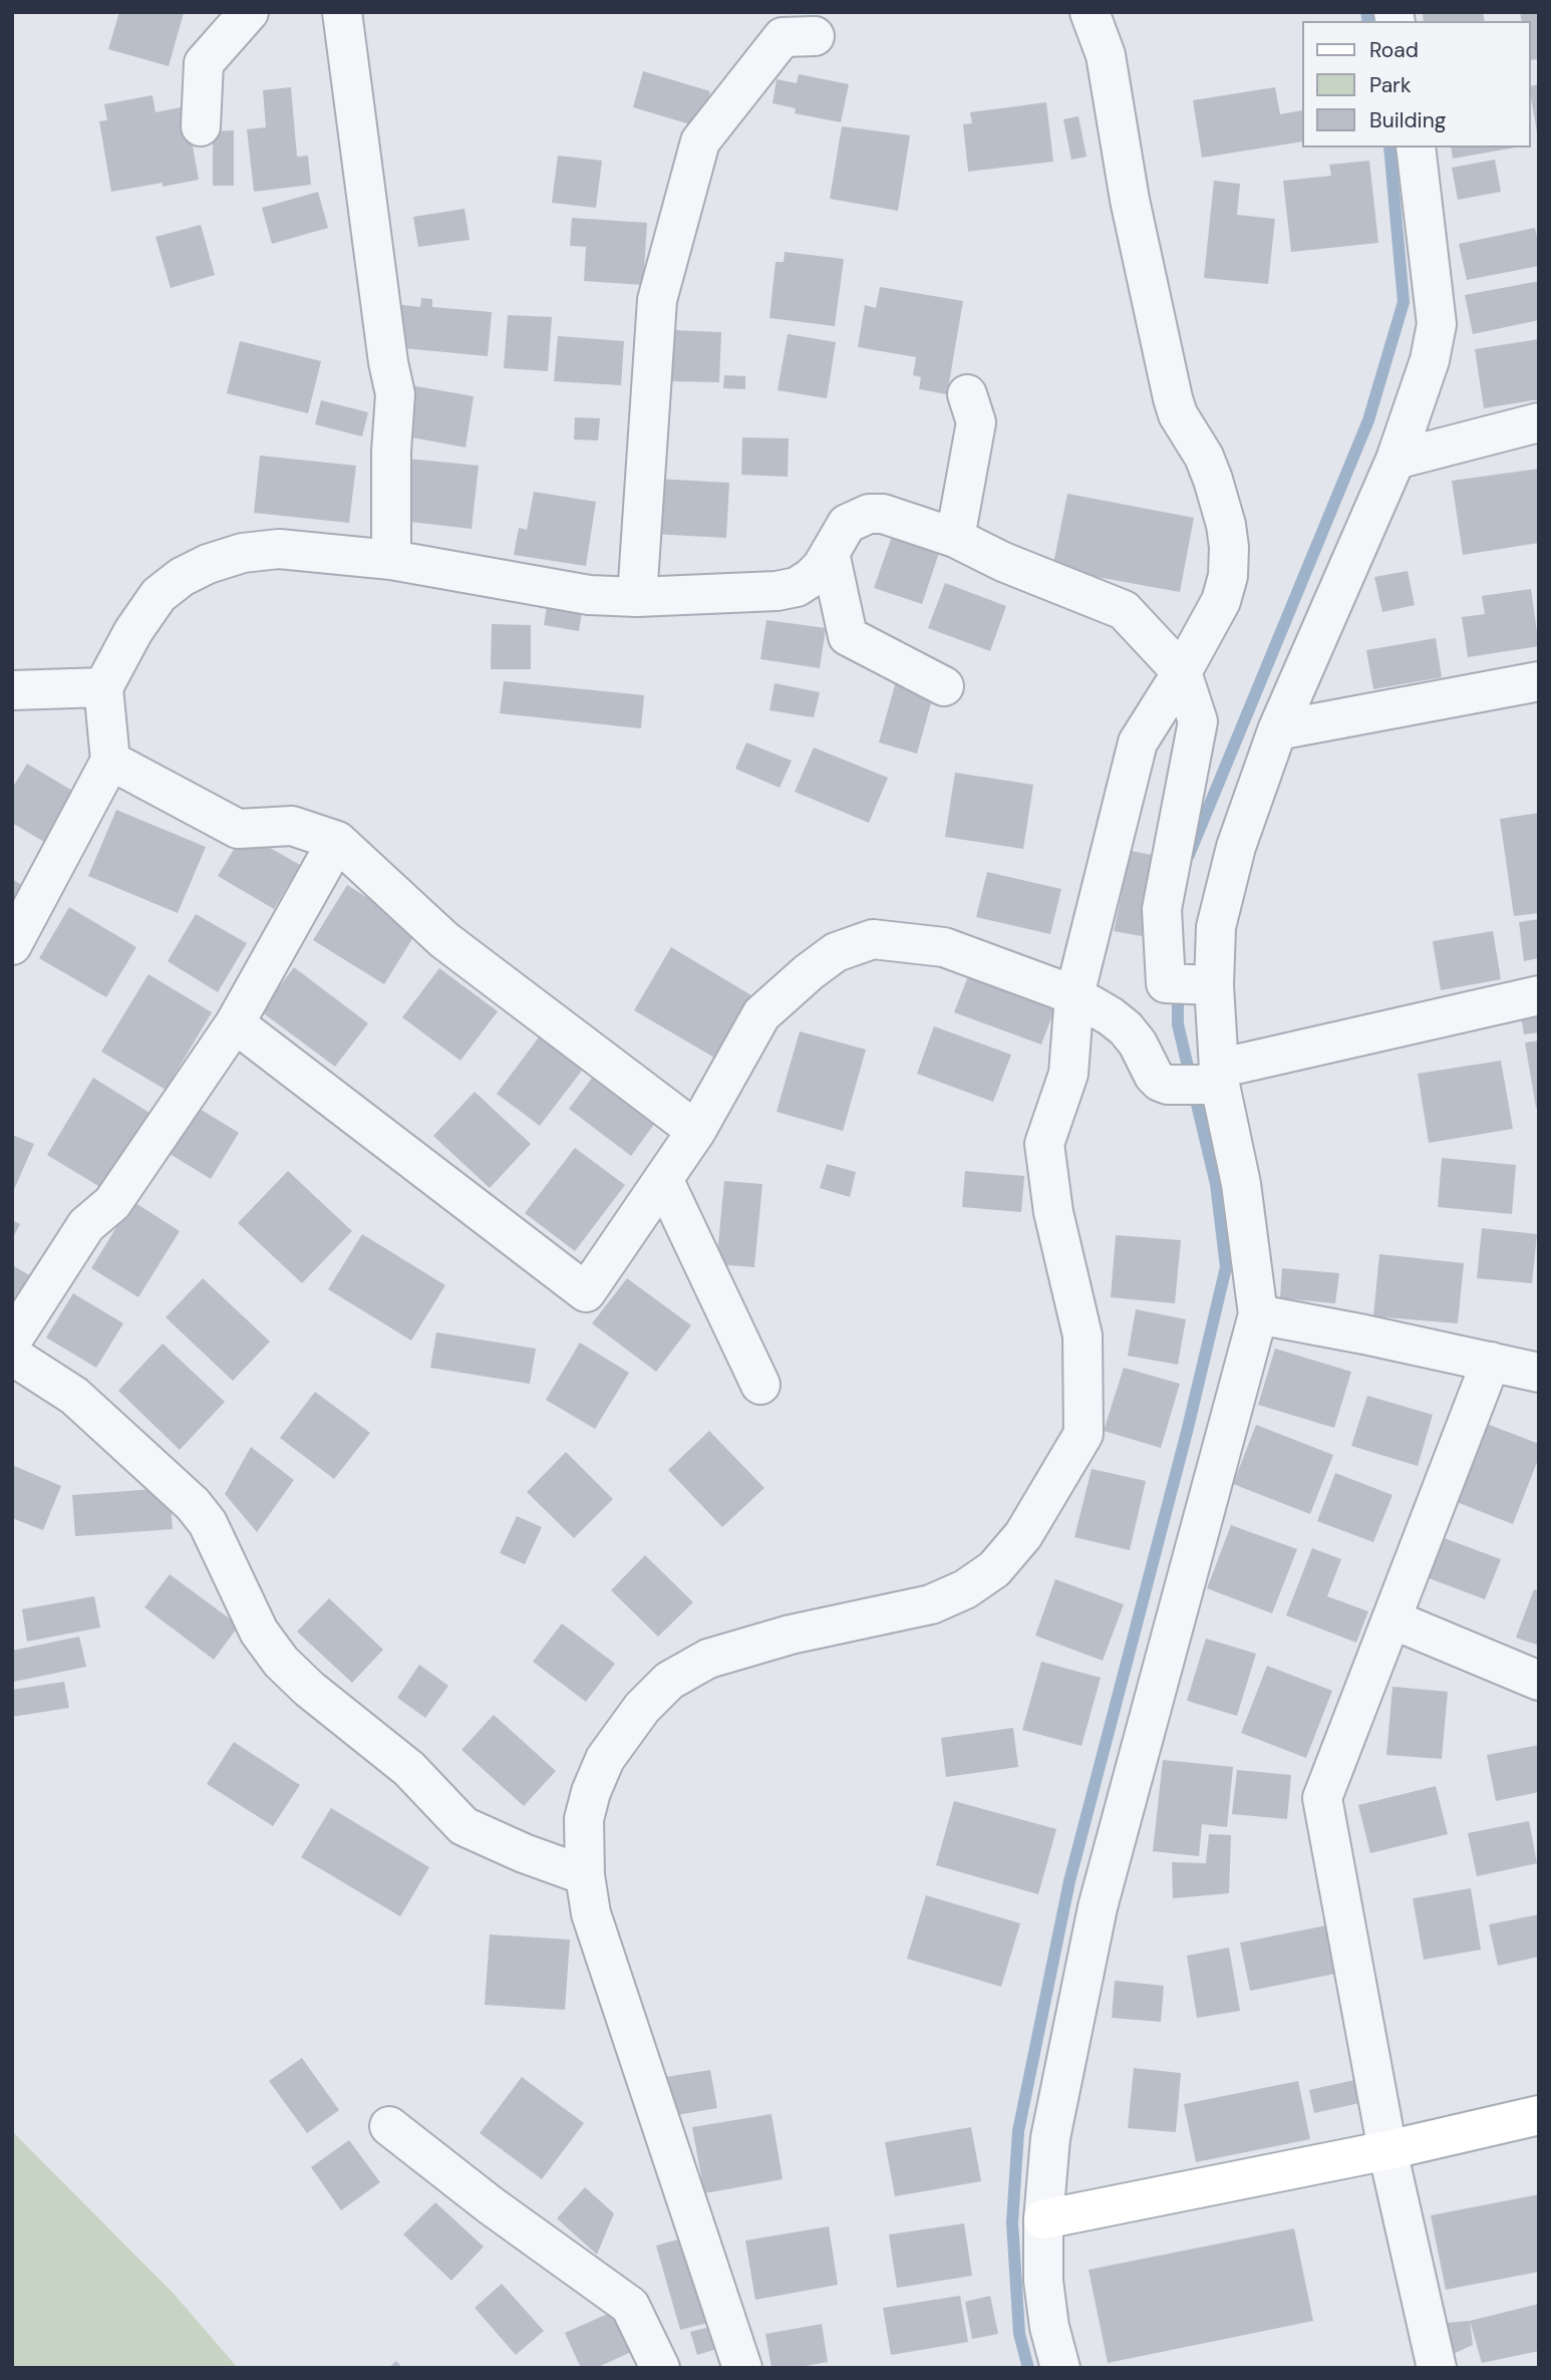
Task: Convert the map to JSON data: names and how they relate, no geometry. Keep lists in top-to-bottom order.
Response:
{
  "legend": ["Road", "Park", "Building"]
}
